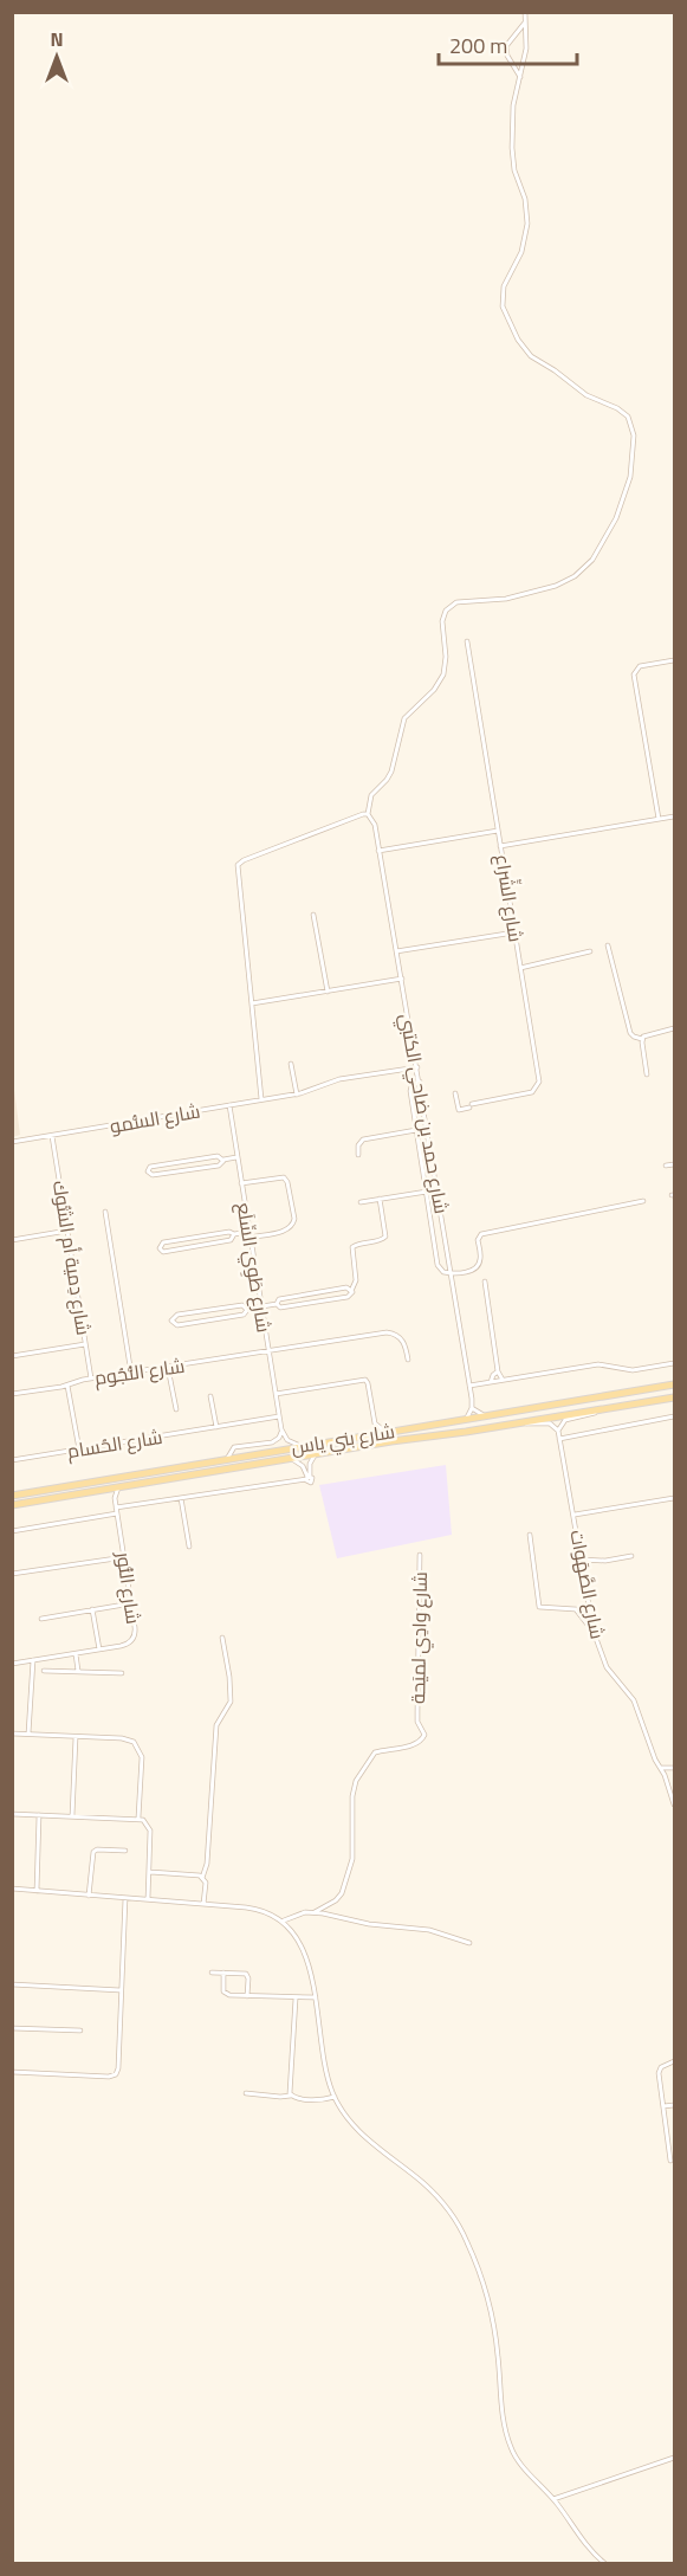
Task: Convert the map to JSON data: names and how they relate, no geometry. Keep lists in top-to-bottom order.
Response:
{
  "streets": {
    "main road": ["شارع بني ياس"],
    "street": [
      "شارع الشِّراع",
      "شارع حمد بن ضاحي الكتبي",
      "شارع السُّمو",
      "شارع دِمية أم الشُّوك",
      "شارع طَوِي السِّلَع",
      "شارع النُّجُوم",
      "شارع الحُسام",
      "شارع الصَّهَوات",
      "شارع النُّور",
      "شارع وادِي لميَحة"
    ]
  },
  "crossings": [
    ["شارع حمد بن ضاحي الكتبي", "شارع السُّمو"],
    ["شارع السُّمو", "شارع دِمية أم الشُّوك"],
    ["شارع السُّمو", "شارع طَوِي السِّلَع"],
    ["شارع دِمية أم الشُّوك", "شارع النُّجُوم"],
    ["شارع طَوِي السِّلَع", "شارع النُّجُوم"],
    ["شارع طَوِي السِّلَع", "شارع الحُسام"]
  ],
  "scale_bar": "200 m",
  "north": "top"
}
